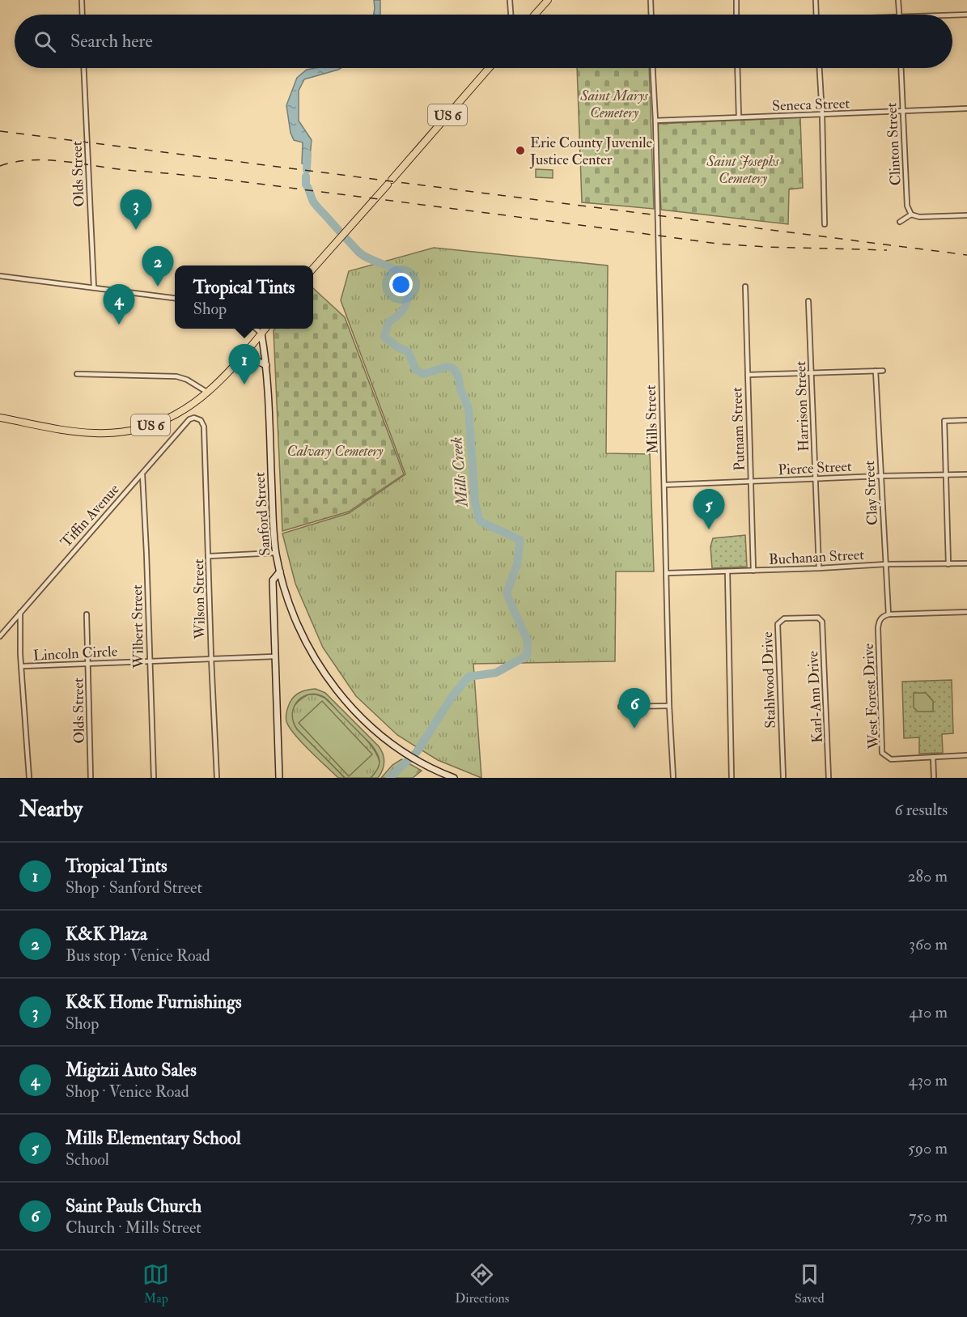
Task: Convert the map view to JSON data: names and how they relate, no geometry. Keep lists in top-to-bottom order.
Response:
{
  "streets": {
    "main road": ["US 6", "Sanford Street"],
    "street": [
      "Seneca Street",
      "Clinton Street",
      "Olds Street",
      "Harrison Street",
      "Mills Street",
      "Putnam Street",
      "Pierce Street",
      "Clay Street",
      "Tiffin Avenue",
      "Buchanan Street",
      "Wilson Street",
      "Wilbert Street",
      "Lincoln Circle",
      "Stahlwood Drive",
      "West Forest Drive",
      "Karl-Ann Drive"
    ]
  },
  "crossings": [
    ["Seneca Street", "Clinton Street"],
    ["Seneca Street", "Mills Street"],
    ["US 6", "Sanford Street"],
    ["Olds Street", "Lincoln Circle"],
    ["Harrison Street", "Pierce Street"],
    ["Harrison Street", "Buchanan Street"],
    ["Mills Street", "Pierce Street"],
    ["Mills Street", "Buchanan Street"],
    ["Putnam Street", "Pierce Street"],
    ["Putnam Street", "Buchanan Street"],
    ["Pierce Street", "Clay Street"],
    ["Clay Street", "Buchanan Street"],
    ["Clay Street", "West Forest Drive"],
    ["Sanford Street", "Lincoln Circle"],
    ["Tiffin Avenue", "Wilson Street"],
    ["Tiffin Avenue", "Wilbert Street"],
    ["Wilson Street", "Lincoln Circle"],
    ["Wilbert Street", "Lincoln Circle"],
    ["Stahlwood Drive", "Karl-Ann Drive"]
  ],
  "water": ["Mills Creek"],
  "parks": ["Saint Marys Cemetery", "Saint Josephs Cemetery", "Calvary Cemetery"],
  "places": ["Erie County Juvenile Justice Center"],
  "page": {
    "search": "Search here",
    "pins": [
      "3",
      "2",
      "4",
      "1",
      "5",
      "6"
    ],
    "popup": ["Tropical Tints", "Shop"],
    "heading": ["Nearby", "6 results"],
    "list": [
      {
        "mark": "1",
        "name": "Tropical Tints",
        "note": "Shop · Sanford Street",
        "value": "280 m"
      },
      {
        "mark": "2",
        "name": "K&K Plaza",
        "note": "Bus stop · Venice Road",
        "value": "360 m"
      },
      {
        "mark": "3",
        "name": "K&K Home Furnishings",
        "note": "Shop",
        "value": "410 m"
      },
      {
        "mark": "4",
        "name": "Migizii Auto Sales",
        "note": "Shop · Venice Road",
        "value": "430 m"
      },
      {
        "mark": "5",
        "name": "Mills Elementary School",
        "note": "School",
        "value": "590 m"
      },
      {
        "mark": "6",
        "name": "Saint Pauls Church",
        "note": "Church · Mills Street",
        "value": "750 m"
      }
    ],
    "nav": ["Map", "Directions", "Saved"]
  }
}
